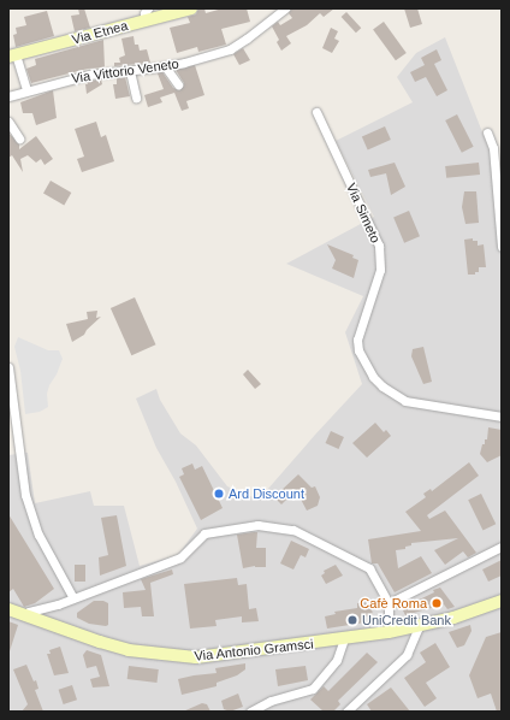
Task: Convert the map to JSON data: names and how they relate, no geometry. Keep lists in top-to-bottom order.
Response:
{
  "streets": {
    "main road": ["Via Etnea", "Via Antonio Gramsci"],
    "street": ["Via Vittorio Veneto", "Via Simeto"]
  },
  "places": ["Ard Discount", "Cafè Roma", "UniCredit Bank"]
}
